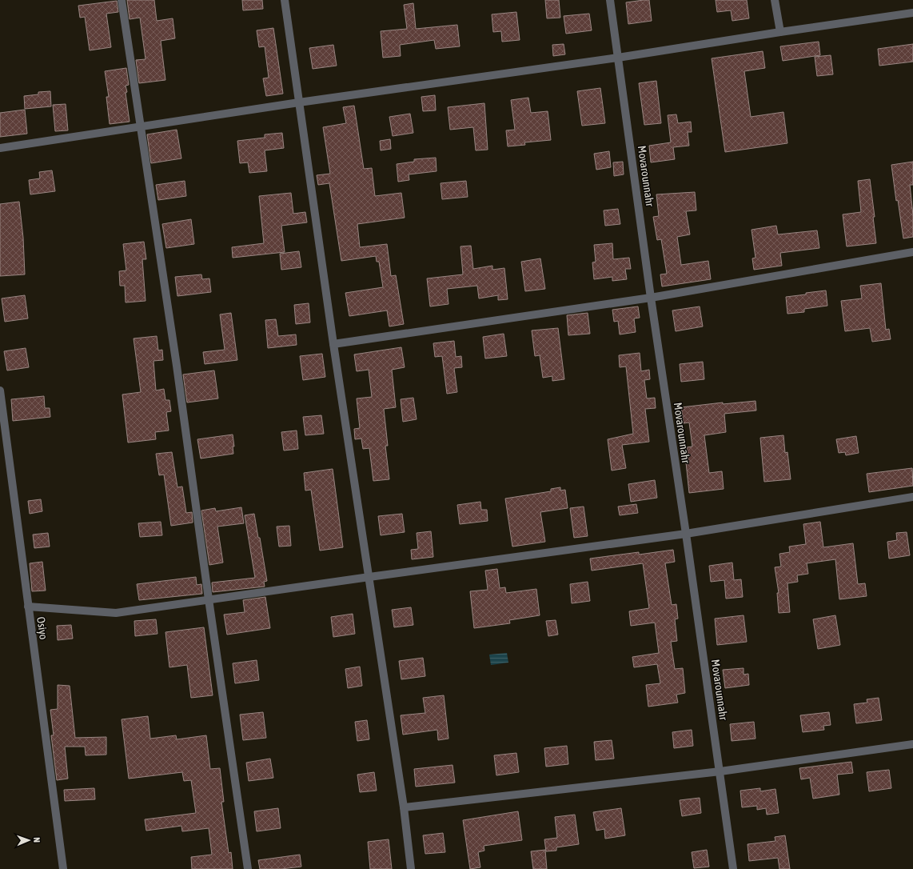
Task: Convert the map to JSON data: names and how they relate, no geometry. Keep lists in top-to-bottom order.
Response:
{
  "streets": {
    "street": ["Movarounnahr", "Osiyo"]
  },
  "north": "right"
}
